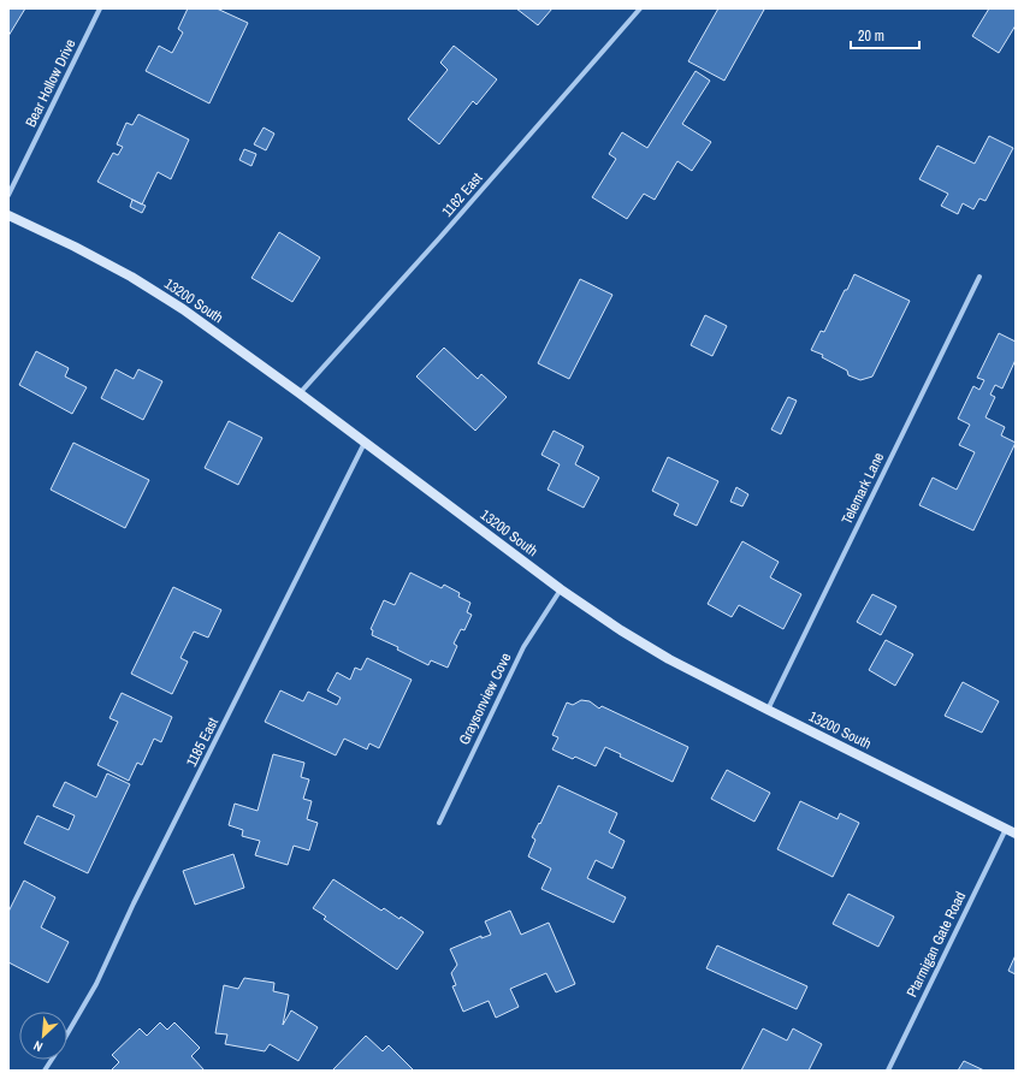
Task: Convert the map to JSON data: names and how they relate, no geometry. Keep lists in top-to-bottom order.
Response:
{
  "streets": {
    "street": [
      "Bear Hollow Drive",
      "1162 East",
      "13200 South",
      "Telemark Lane",
      "Graysonview Cove",
      "1185 East",
      "Ptarmigan Gate Road"
    ]
  },
  "crossings": [
    ["1162 East", "13200 South"],
    ["13200 South", "Telemark Lane"],
    ["13200 South", "Graysonview Cove"],
    ["13200 South", "1185 East"],
    ["13200 South", "Ptarmigan Gate Road"]
  ],
  "scale_bar": "20 m",
  "north": "bottom left"
}
